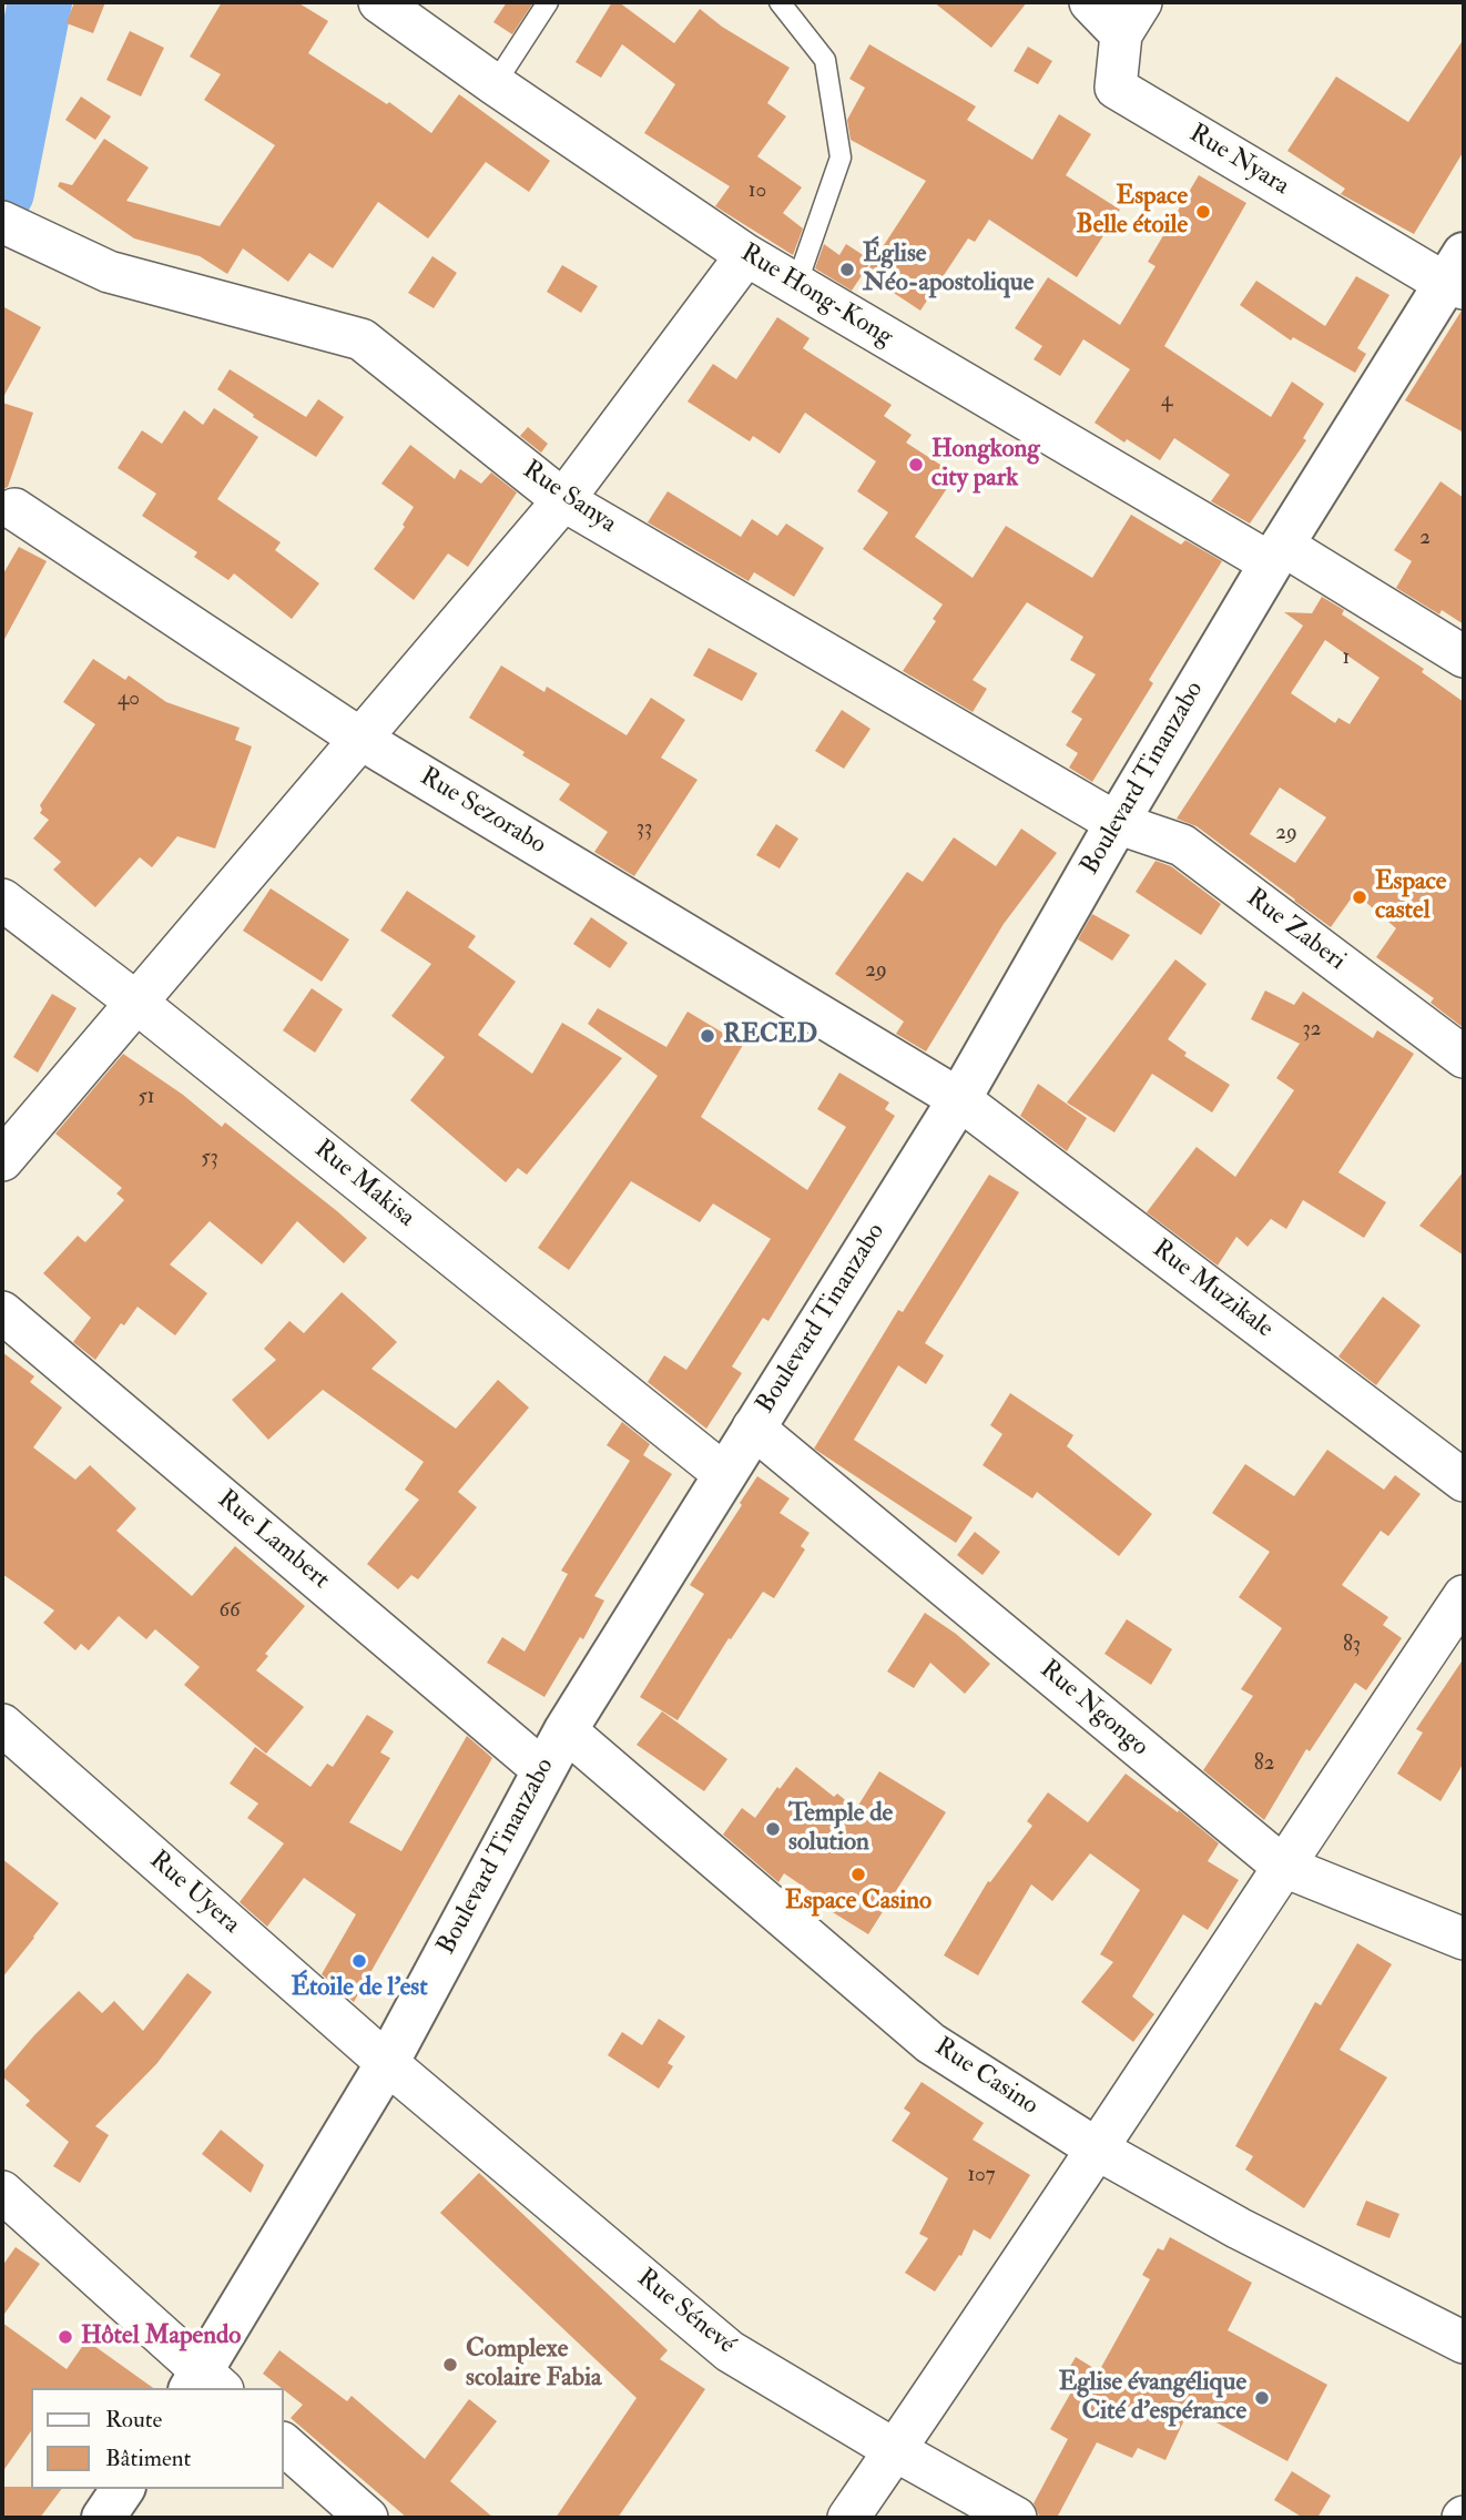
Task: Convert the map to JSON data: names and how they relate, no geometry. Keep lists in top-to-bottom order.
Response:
{
  "streets": {
    "street": [
      "Rue Nyara",
      "Rue Hong-Kong",
      "Rue Sanya",
      "Boulevard Tinanzabo",
      "Rue Sezorabo",
      "Rue Zaberi",
      "Rue Makisa",
      "Rue Muzikale",
      "Rue Lambert",
      "Rue Ngongo",
      "Rue Uyera",
      "Rue Casino",
      "Rue Sénevé"
    ]
  },
  "crossings": [
    ["Rue Nyara", "Boulevard Tinanzabo"],
    ["Rue Hong-Kong", "Boulevard Tinanzabo"],
    ["Rue Sanya", "Boulevard Tinanzabo"],
    ["Rue Sanya", "Rue Zaberi"],
    ["Boulevard Tinanzabo", "Rue Sezorabo"],
    ["Boulevard Tinanzabo", "Rue Zaberi"],
    ["Boulevard Tinanzabo", "Rue Makisa"],
    ["Boulevard Tinanzabo", "Rue Muzikale"],
    ["Boulevard Tinanzabo", "Rue Lambert"],
    ["Boulevard Tinanzabo", "Rue Ngongo"],
    ["Boulevard Tinanzabo", "Rue Uyera"],
    ["Boulevard Tinanzabo", "Rue Casino"],
    ["Boulevard Tinanzabo", "Rue Sénevé"],
    ["Rue Sezorabo", "Rue Muzikale"],
    ["Rue Uyera", "Rue Sénevé"]
  ],
  "places": [
    "Espace Belle étoile",
    "Église Néo-apostolique",
    "Hongkong city park",
    "Espace castel",
    "RECED",
    "Temple de solution",
    "Espace Casino",
    "Étoile de l'est",
    "Hôtel Mapendo",
    "Complexe scolaire Fabia",
    "Eglise évangélique Cité d'espérance"
  ],
  "house_numbers": [
    "10",
    "4",
    "2",
    "1",
    "40",
    "33",
    "29",
    "29",
    "32",
    "51",
    "53",
    "66",
    "83",
    "82",
    "107"
  ],
  "legend": ["Route", "Bâtiment"]
}
